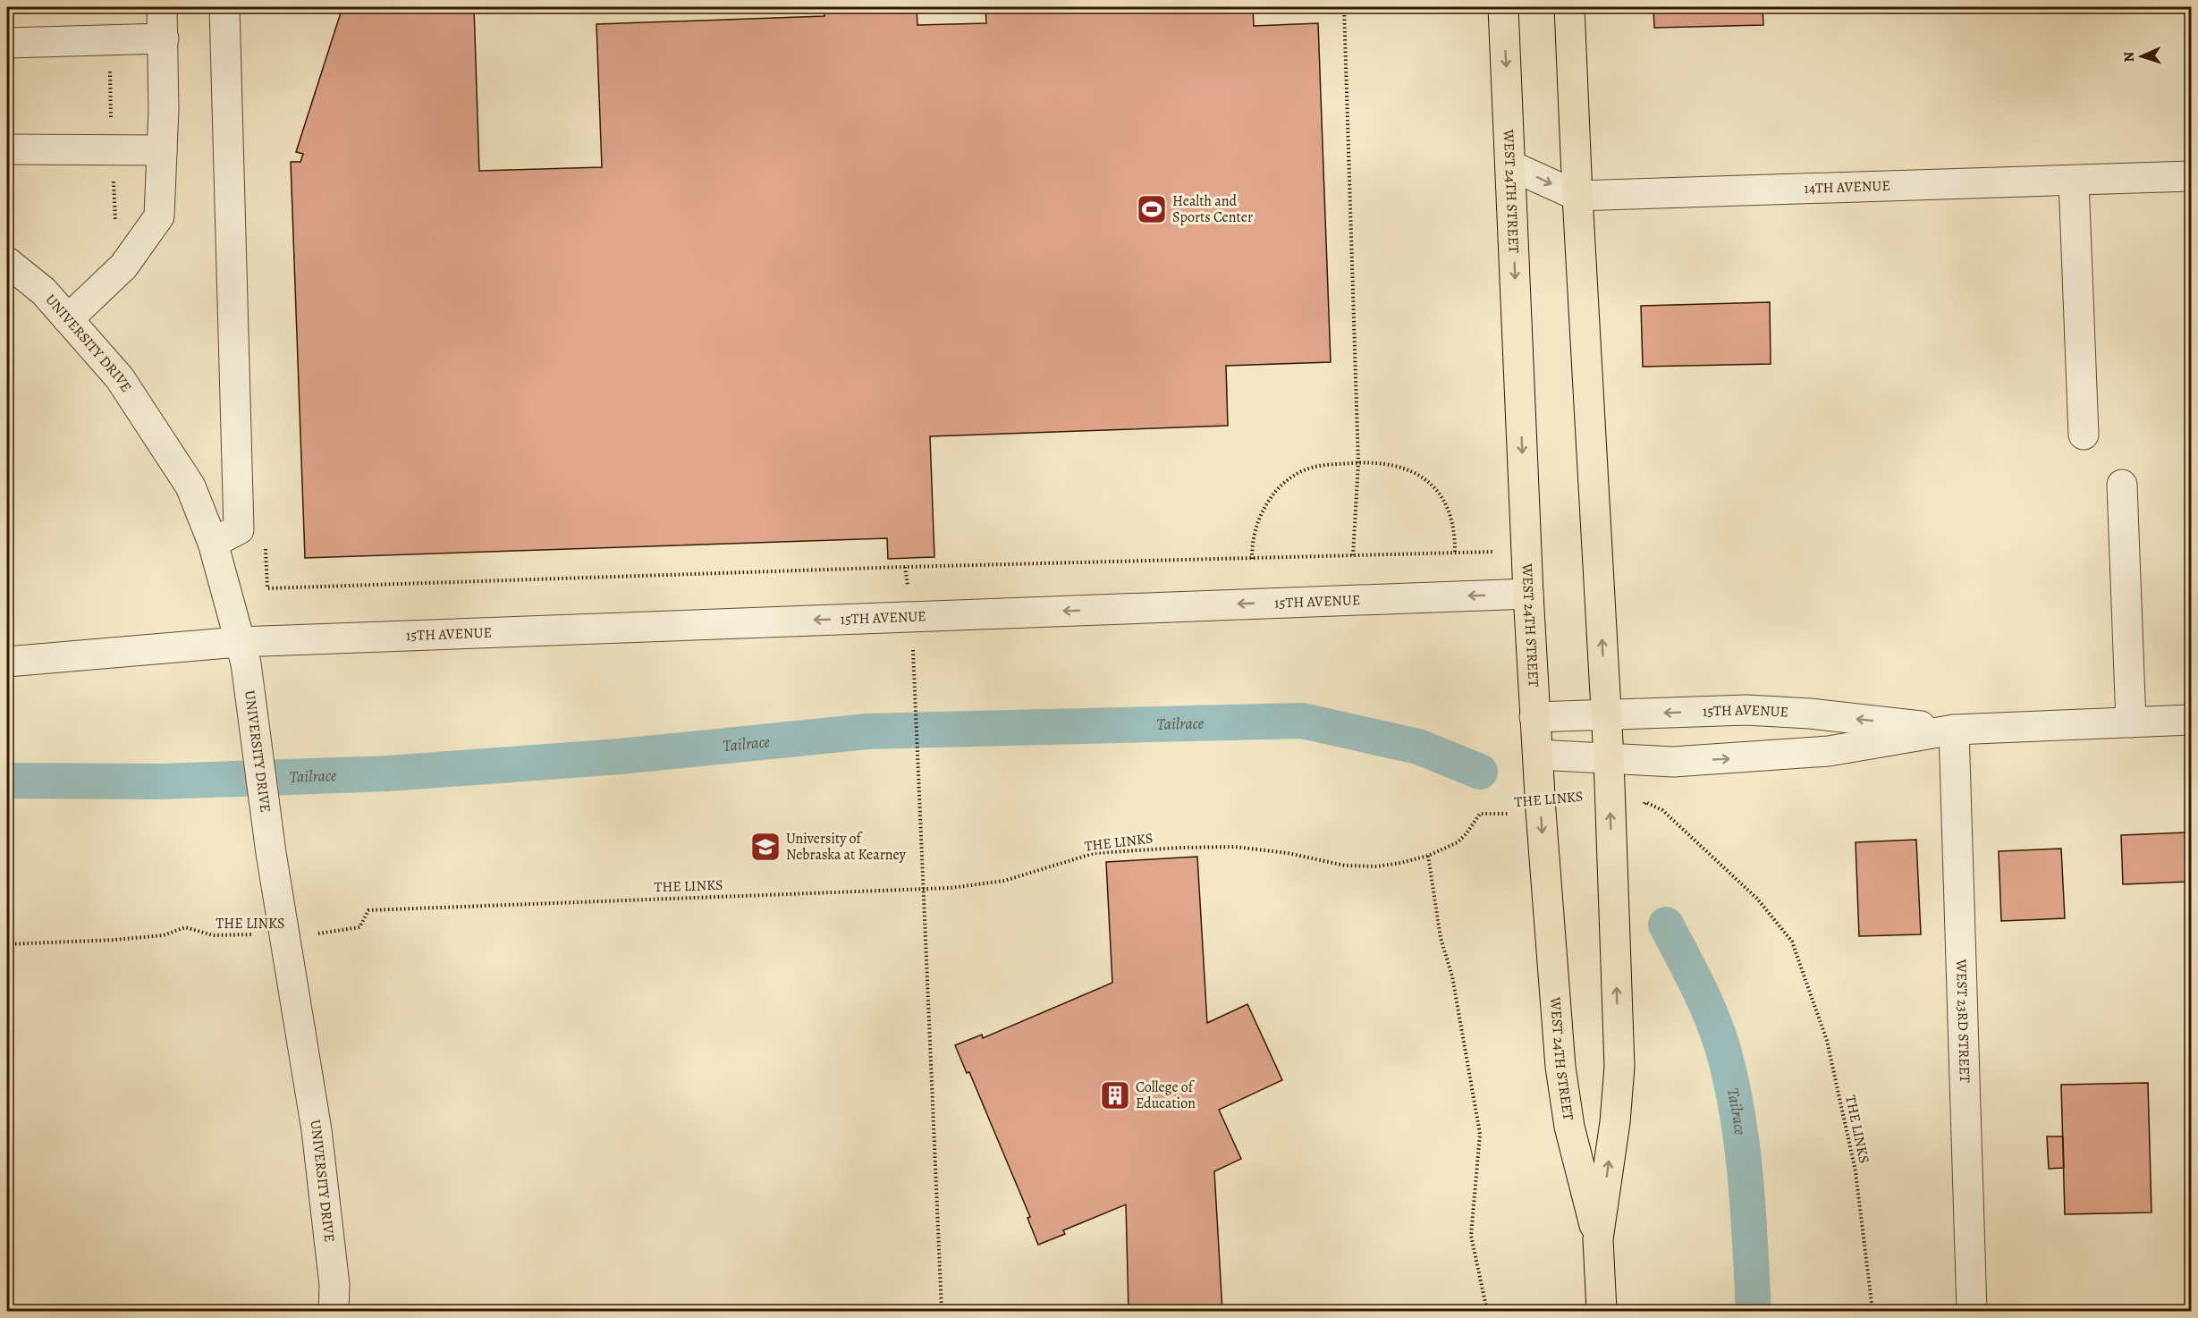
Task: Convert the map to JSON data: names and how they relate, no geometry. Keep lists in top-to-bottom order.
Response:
{
  "streets": {
    "main road": ["WEST 24TH STREET"],
    "street": [
      "14TH AVENUE",
      "UNIVERSITY DRIVE",
      "15TH AVENUE",
      "WEST 23RD STREET"
    ],
    "path": ["THE LINKS"]
  },
  "crossings": [
    ["14TH AVENUE", "WEST 24TH STREET"],
    ["WEST 24TH STREET", "15TH AVENUE"],
    ["WEST 24TH STREET", "THE LINKS"],
    ["UNIVERSITY DRIVE", "15TH AVENUE"],
    ["UNIVERSITY DRIVE", "THE LINKS"],
    ["15TH AVENUE", "WEST 23RD STREET"]
  ],
  "water": ["Tailrace"],
  "places": {
    "sports": ["Health and Sports Center"],
    "school or university": ["University of Nebraska at Kearney"],
    "building": ["College of Education"]
  },
  "north": "left"
}
